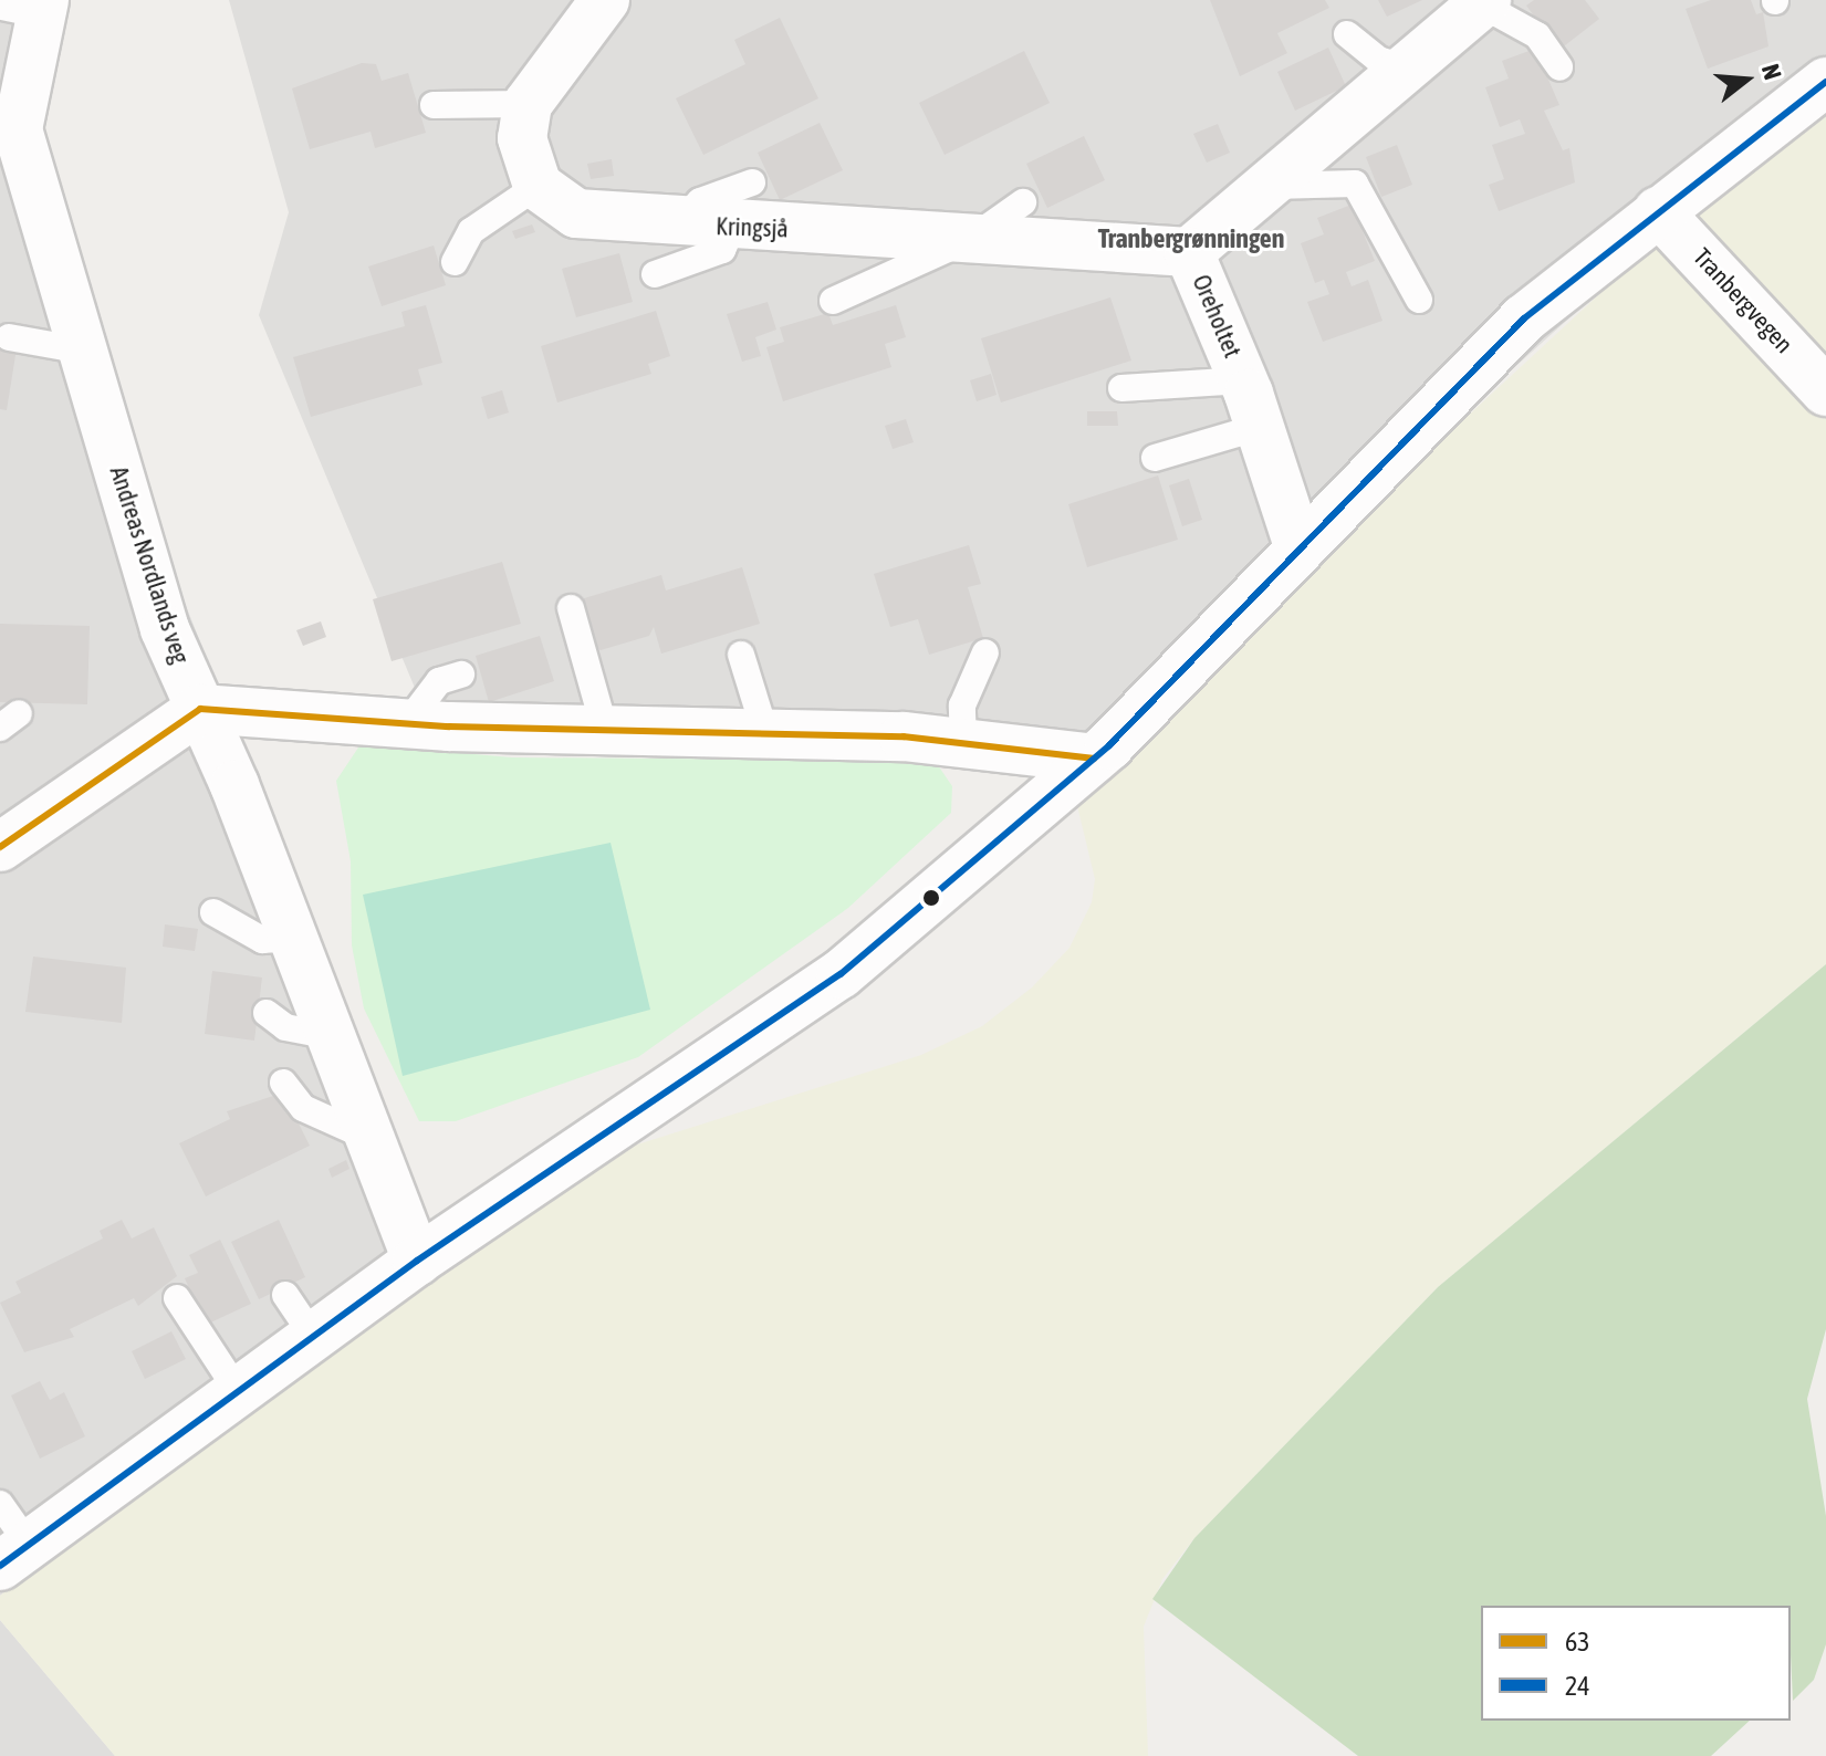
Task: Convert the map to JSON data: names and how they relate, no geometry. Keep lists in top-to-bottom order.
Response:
{
  "streets": {
    "street": [
      "Kringsjå",
      "Tranbergvegen",
      "Oreholtet",
      "Andreas Nordlands veg"
    ]
  },
  "crossings": [
    ["Kringsjå", "Oreholtet"]
  ],
  "districts": ["Tranbergrønningen"],
  "lines": ["transit line 24", "transit line 63"],
  "legend": ["63", "24"],
  "north": "right"
}
